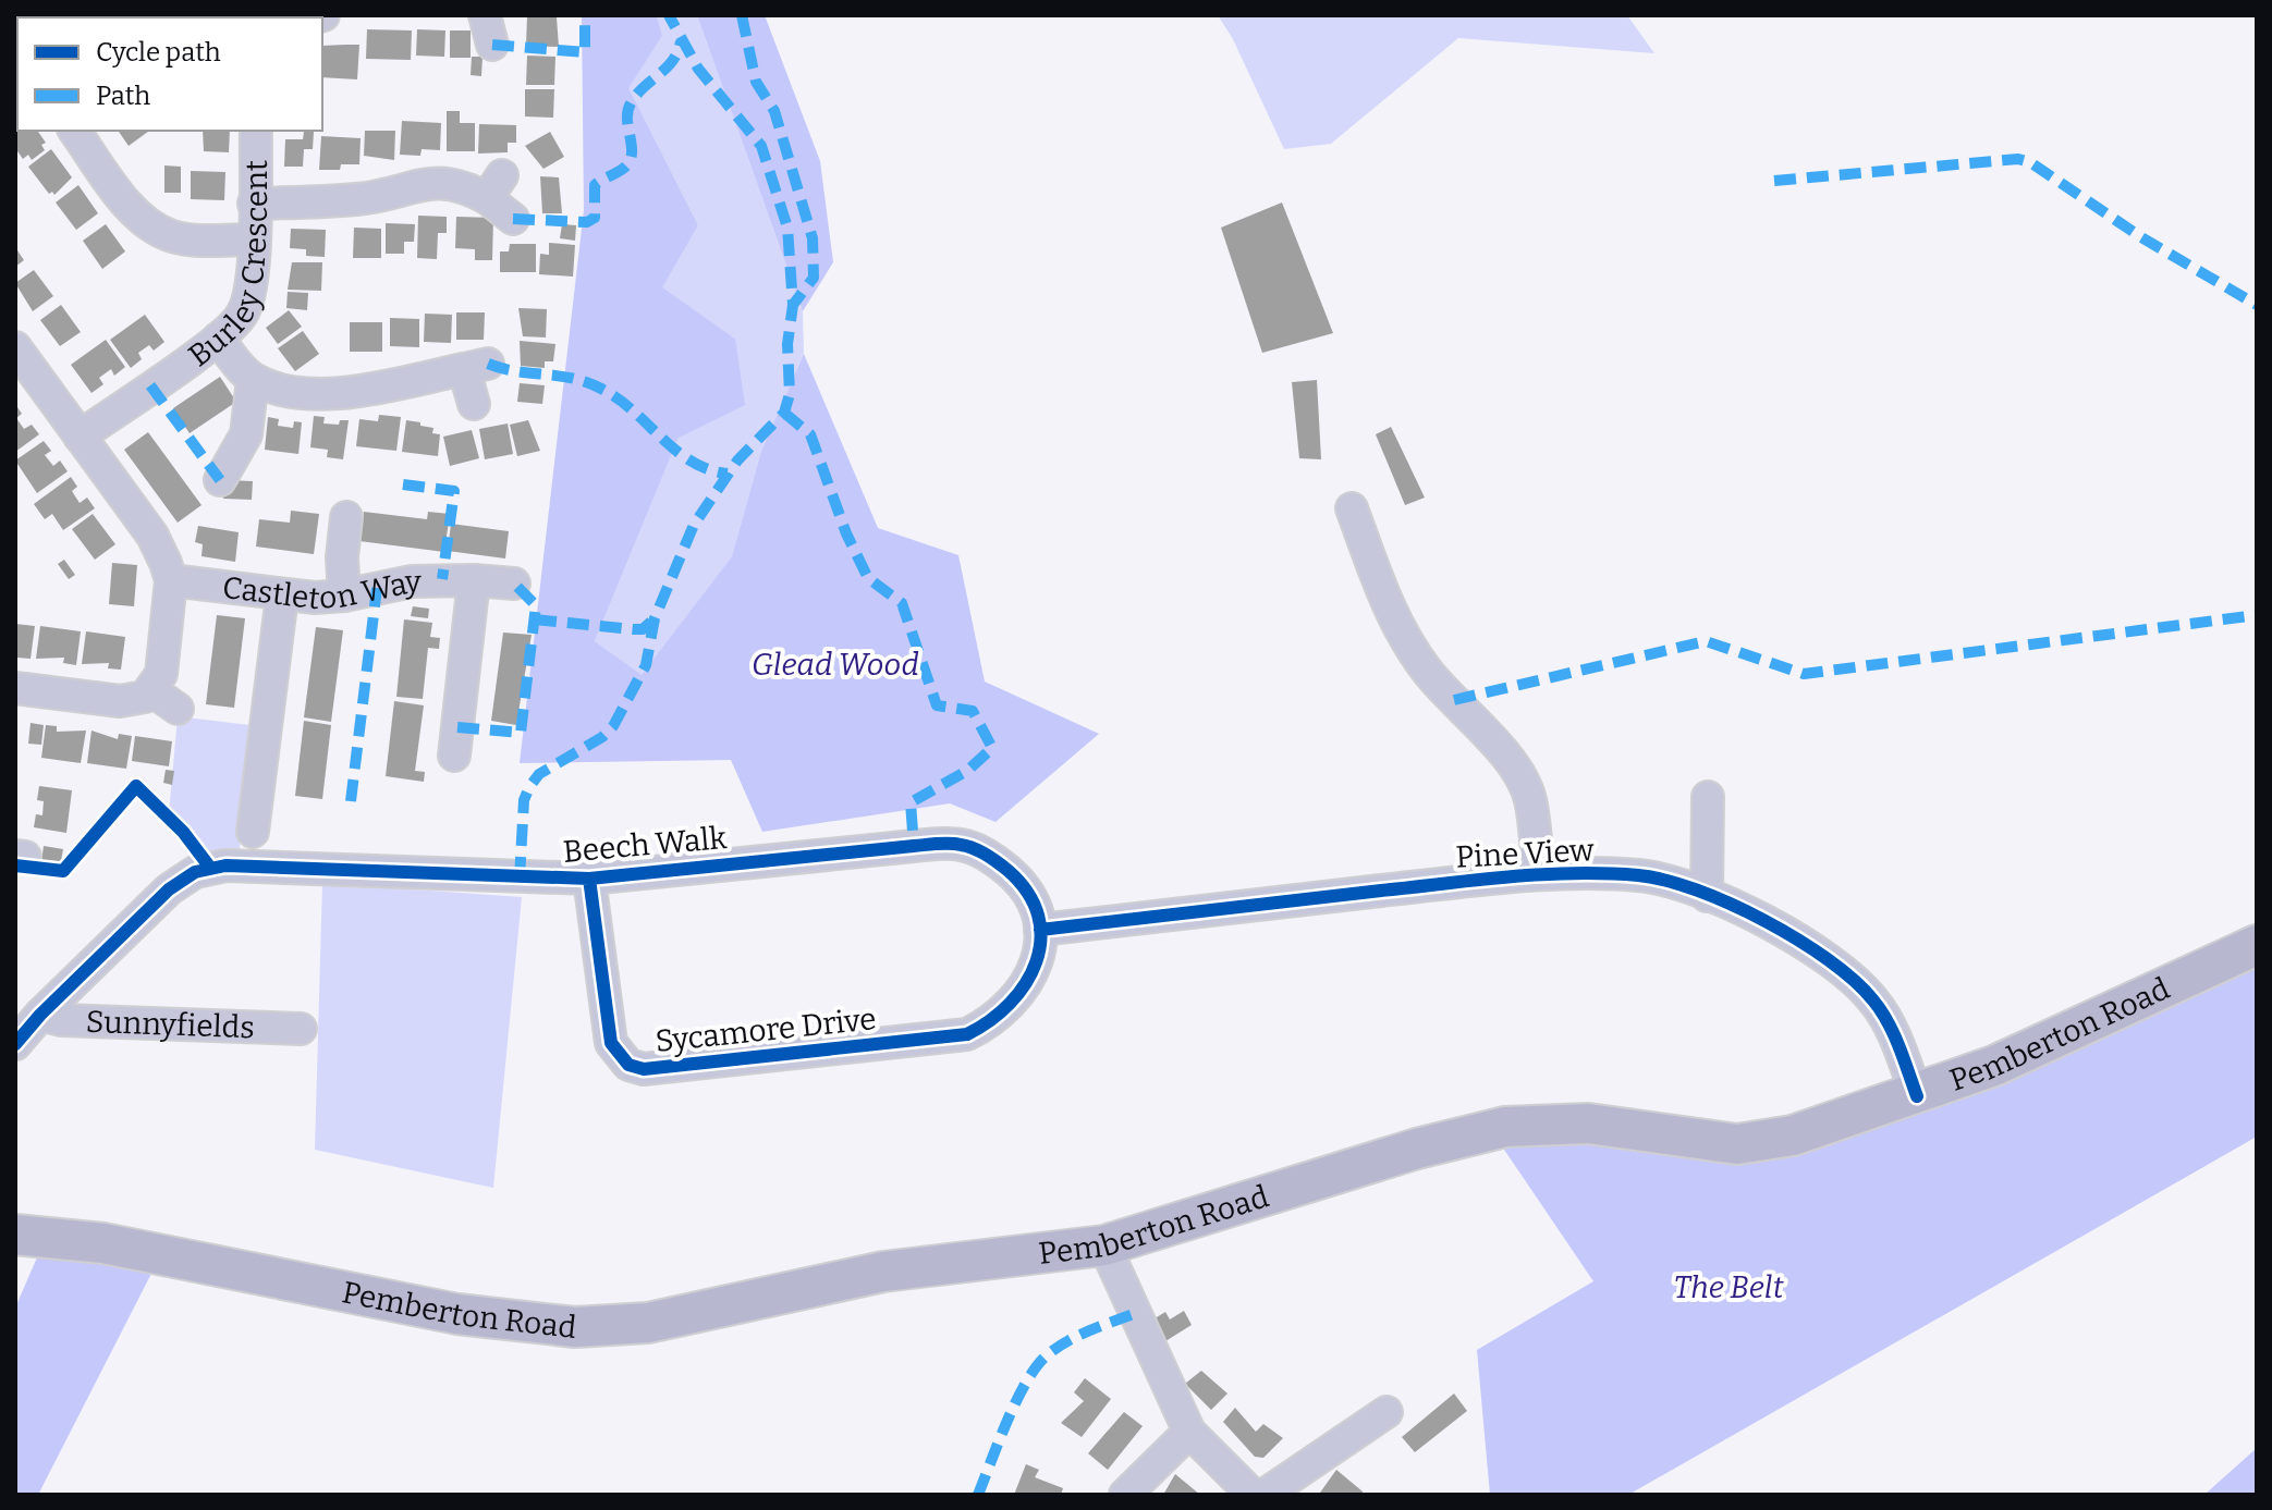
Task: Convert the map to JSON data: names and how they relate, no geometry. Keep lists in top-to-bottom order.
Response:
{
  "streets": {
    "main road": ["Pemberton Road"],
    "street": [
      "Burley Crescent",
      "Castleton Way",
      "Beech Walk",
      "Pine View",
      "Sunnyfields",
      "Sycamore Drive"
    ]
  },
  "crossings": [
    ["Beech Walk", "Pine View"],
    ["Beech Walk", "Sunnyfields"],
    ["Beech Walk", "Sycamore Drive"],
    ["Pine View", "Sycamore Drive"],
    ["Pine View", "Pemberton Road"]
  ],
  "parks": ["Glead Wood", "The Belt"],
  "legend": ["Cycle path", "Path"]
}
